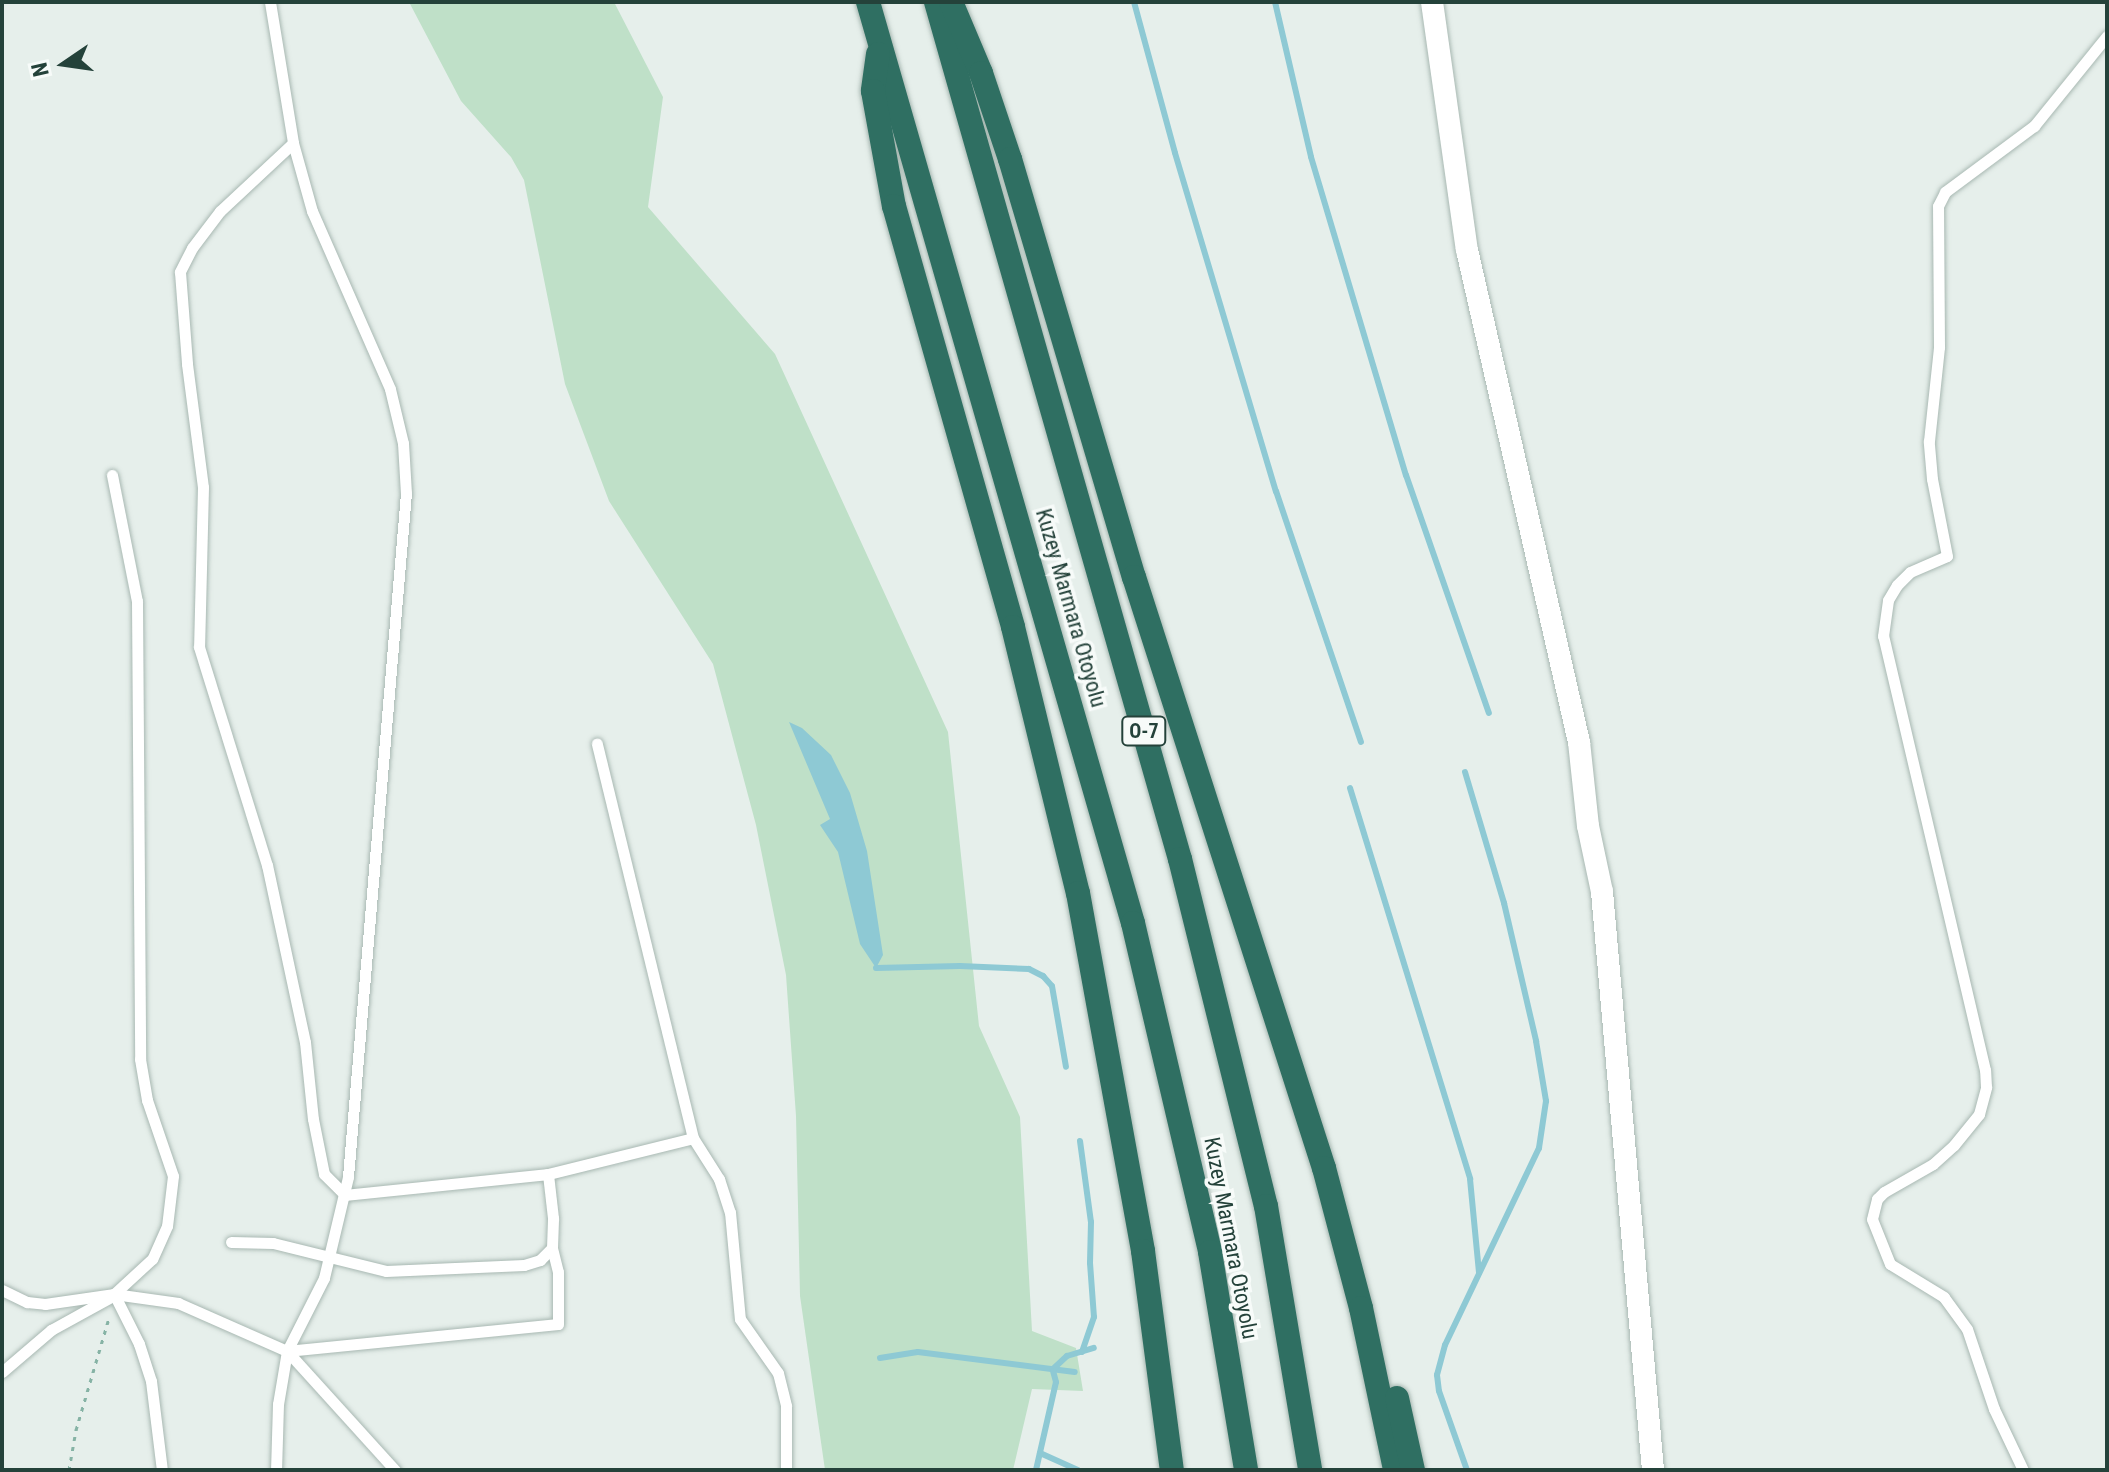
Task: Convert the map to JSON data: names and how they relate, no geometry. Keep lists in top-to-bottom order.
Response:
{
  "streets": {
    "highway": ["Kuzey Marmara Otoyolu", "O-7"]
  },
  "north": "left"
}
